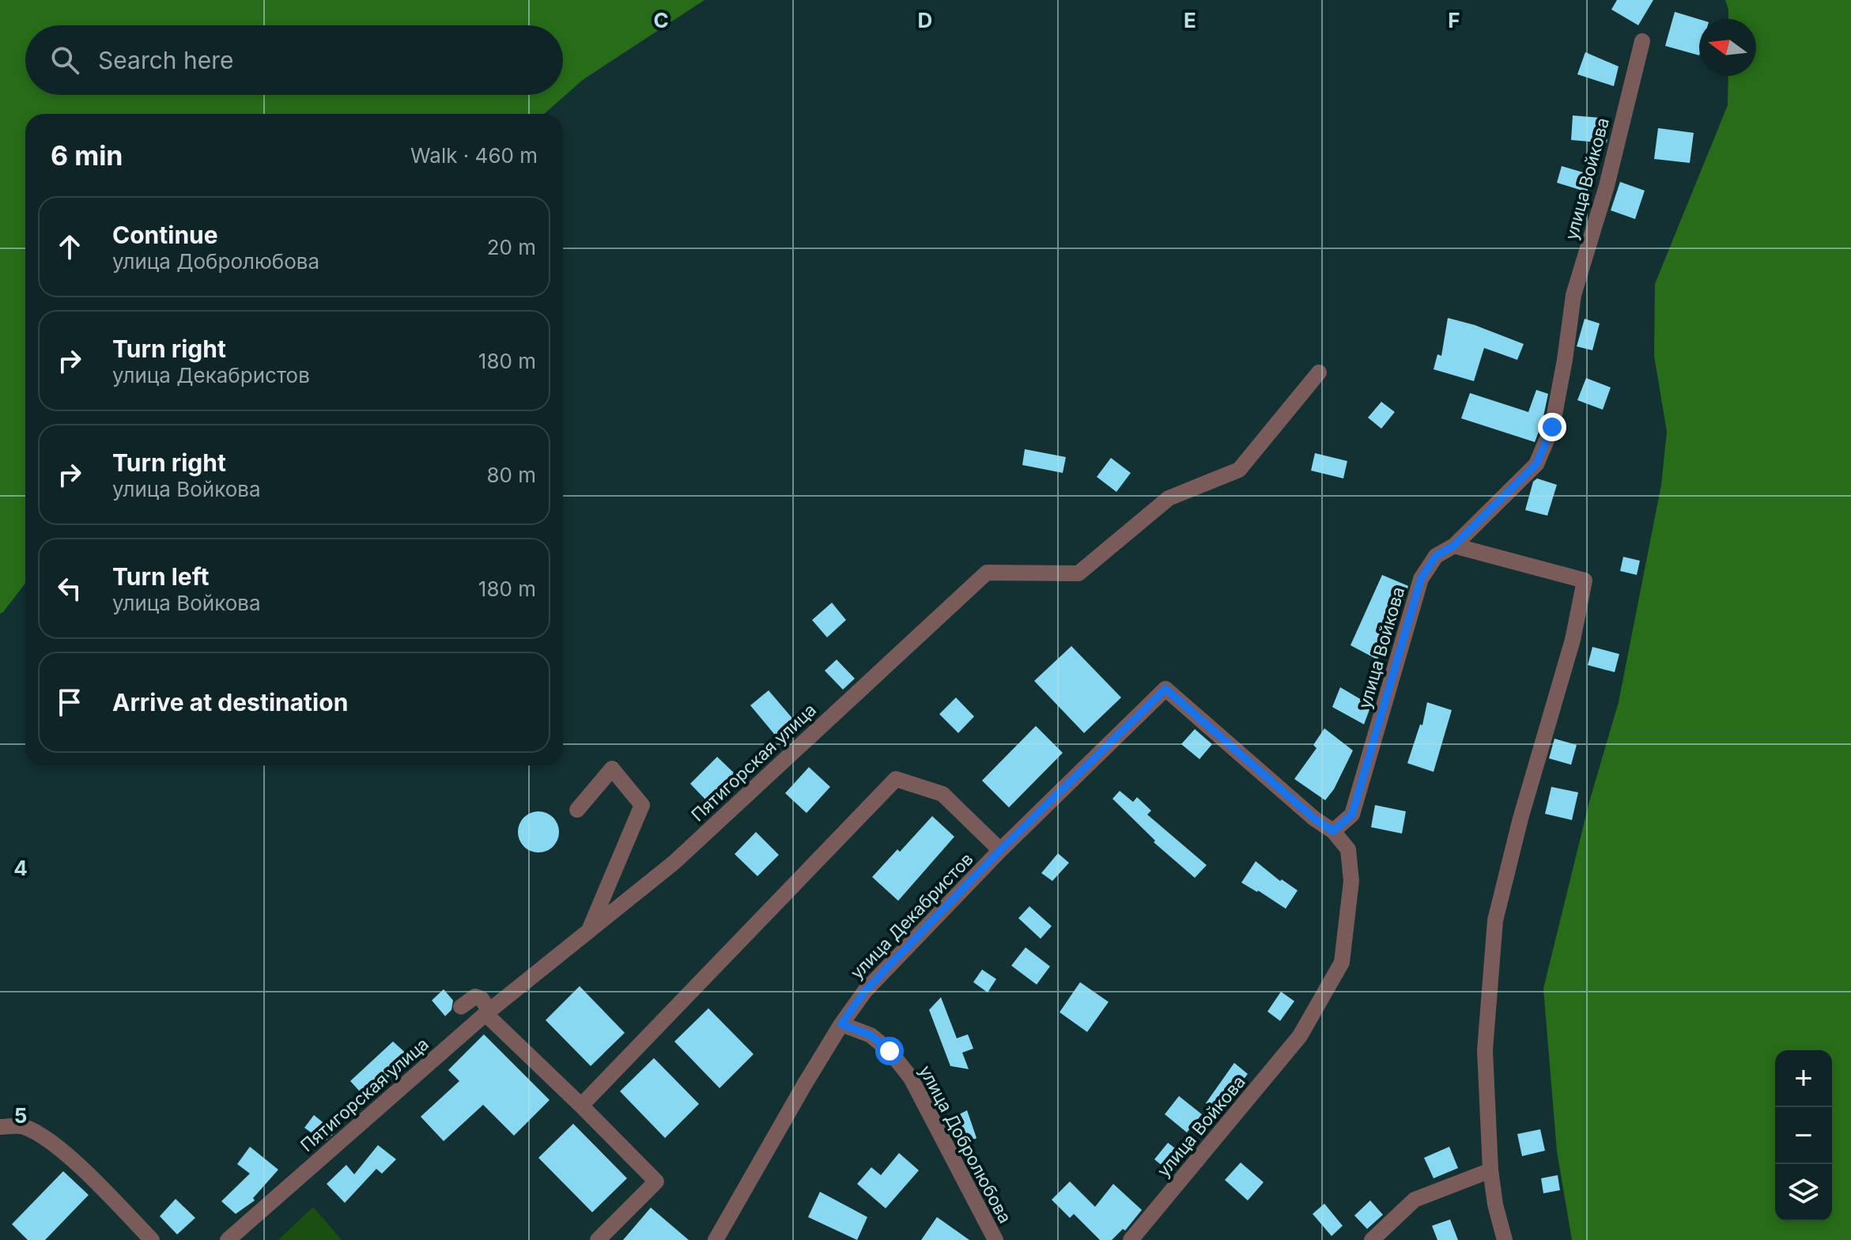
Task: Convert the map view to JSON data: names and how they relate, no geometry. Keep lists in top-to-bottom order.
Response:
{
  "streets": {
    "street": [
      "улица Войкова",
      "Пятигорская улица",
      "улица Декабристов",
      "улица Добролюбова"
    ]
  },
  "crossings": [
    ["улица Войкова", "улица Декабристов"],
    ["улица Декабристов", "улица Добролюбова"]
  ],
  "north": "left",
  "page": {
    "search": "Search here",
    "heading": ["6 min", "Walk · 460 m"],
    "list": [
      ["Continue", "улица Добролюбова", "20 m"],
      ["Turn right", "улица Декабристов", "180 m"],
      ["Turn right", "улица Войкова", "80 m"],
      ["Turn left", "улица Войкова", "180 m"],
      "Arrive at destination"
    ],
    "map_buttons": ["+", "−"]
  },
  "grid": {
    "columns": [
      "C",
      "D",
      "E",
      "F"
    ],
    "rows": ["4", "5"]
  }
}
